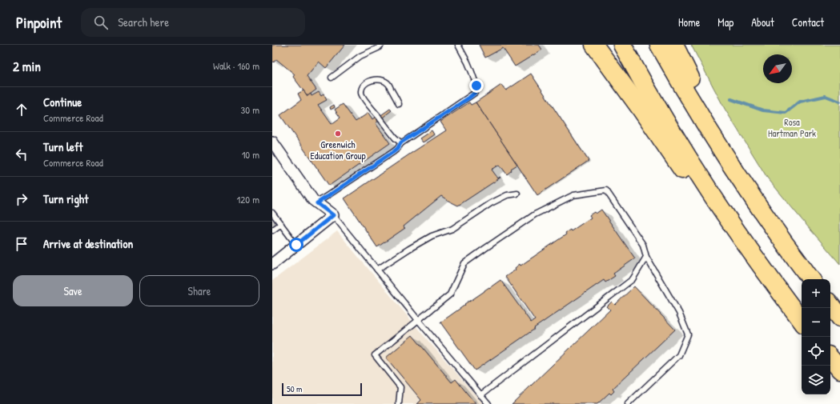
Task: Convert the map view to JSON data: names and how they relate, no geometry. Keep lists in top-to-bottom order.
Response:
{
  "parks": ["Rosa Hartman Park"],
  "places": ["Greenwich Education Group"],
  "scale_bar": "50 m",
  "north": "bottom left",
  "page": {
    "header": "Pinpoint",
    "search": "Search here",
    "nav": [
      "Home",
      "Map",
      "About",
      "Contact"
    ],
    "heading": ["2 min", "Walk · 160 m"],
    "list": [
      ["Continue", "Commerce Road", "30 m"],
      ["Turn left", "Commerce Road", "10 m"],
      ["Turn right", "120 m"],
      "Arrive at destination"
    ],
    "buttons": ["Save", "Share"],
    "map_buttons": ["+", "−"],
    "scale": "50 m"
  }
}
